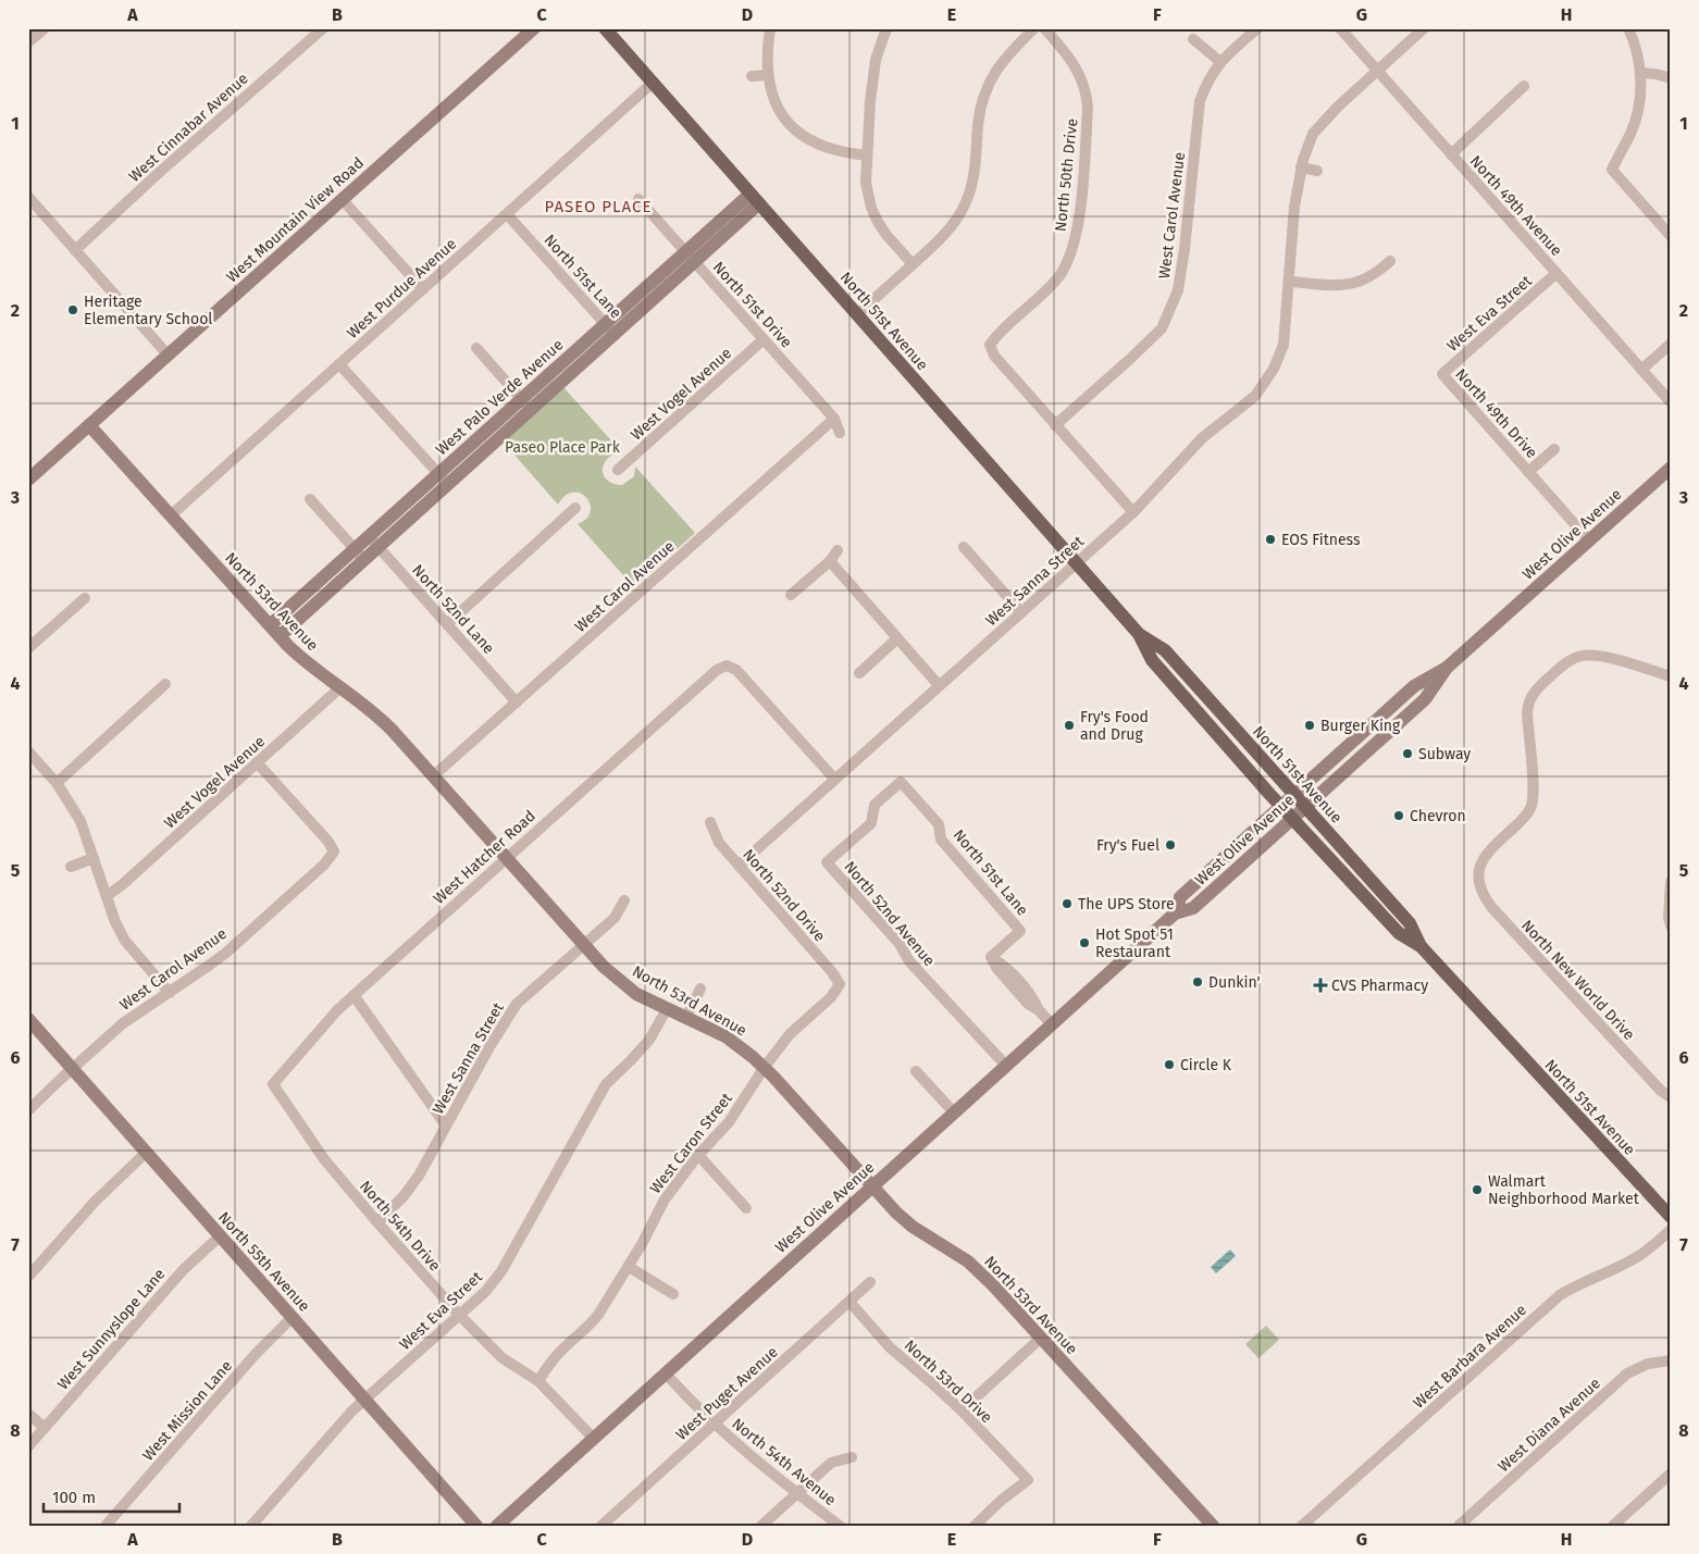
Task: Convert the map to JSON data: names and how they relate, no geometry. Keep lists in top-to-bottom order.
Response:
{
  "streets": {
    "main road": ["North 51st Avenue"],
    "street": [
      "West Cinnabar Avenue",
      "North 50th Drive",
      "North 49th Avenue",
      "West Carol Avenue",
      "West Mountain View Road",
      "North 51st Lane",
      "West Purdue Avenue",
      "North 51st Drive",
      "West Eva Street",
      "West Vogel Avenue",
      "West Palo Verde Avenue",
      "North 49th Drive",
      "West Olive Avenue",
      "West Sanna Street",
      "North 53rd Avenue",
      "North 52nd Lane",
      "West Hatcher Road",
      "North 52nd Drive",
      "North 52nd Avenue",
      "North New World Drive",
      "West Caron Street",
      "North 54th Drive",
      "North 55th Avenue",
      "West Sunnyslope Lane",
      "West Barbara Avenue",
      "North 53rd Drive",
      "West Puget Avenue",
      "West Mission Lane",
      "West Diana Avenue",
      "North 54th Avenue"
    ]
  },
  "crossings": [
    ["North 50th Drive", "West Carol Avenue"],
    ["North 50th Drive", "West Sanna Street"],
    ["North 49th Avenue", "West Eva Street"],
    ["West Carol Avenue", "North 51st Drive"],
    ["West Carol Avenue", "West Vogel Avenue"],
    ["West Carol Avenue", "North 53rd Avenue"],
    ["West Carol Avenue", "North 52nd Lane"],
    ["West Carol Avenue", "North 55th Avenue"],
    ["West Mountain View Road", "North 53rd Avenue"],
    ["North 51st Lane", "West Purdue Avenue"],
    ["North 51st Lane", "West Palo Verde Avenue"],
    ["North 51st Lane", "West Olive Avenue"],
    ["North 51st Lane", "North 52nd Avenue"],
    ["West Purdue Avenue", "North 51st Avenue"],
    ["West Purdue Avenue", "North 53rd Avenue"],
    ["North 51st Drive", "West Vogel Avenue"],
    ["North 51st Drive", "West Palo Verde Avenue"],
    ["West Eva Street", "North 49th Drive"],
    ["West Eva Street", "North 53rd Avenue"],
    ["West Eva Street", "North 54th Drive"],
    ["West Eva Street", "North 55th Avenue"],
    ["North 51st Avenue", "West Palo Verde Avenue"],
    ["North 51st Avenue", "West Olive Avenue"],
    ["North 51st Avenue", "West Sanna Street"],
    ["West Vogel Avenue", "North 53rd Avenue"],
    ["West Palo Verde Avenue", "North 53rd Avenue"],
    ["West Palo Verde Avenue", "North 52nd Lane"],
    ["North 49th Drive", "West Olive Avenue"],
    ["West Olive Avenue", "North 53rd Avenue"],
    ["West Olive Avenue", "North 52nd Avenue"],
    ["West Olive Avenue", "North 54th Drive"],
    ["West Olive Avenue", "North 54th Avenue"],
    ["West Sanna Street", "North 53rd Avenue"],
    ["West Sanna Street", "West Hatcher Road"],
    ["West Sanna Street", "North 52nd Drive"],
    ["West Sanna Street", "North 54th Drive"],
    ["North 53rd Avenue", "West Hatcher Road"],
    ["North 53rd Avenue", "West Caron Street"],
    ["West Hatcher Road", "North 54th Drive"],
    ["North 52nd Drive", "West Caron Street"],
    ["West Caron Street", "North 54th Drive"],
    ["North 55th Avenue", "West Sunnyslope Lane"],
    ["North 55th Avenue", "West Mission Lane"],
    ["North 53rd Drive", "West Puget Avenue"],
    ["West Puget Avenue", "North 54th Avenue"]
  ],
  "districts": ["PASEO PLACE"],
  "parks": ["Paseo Place Park"],
  "places": {
    "other": [
      "Heritage Elementary School",
      "EOS Fitness",
      "Fry's Food and Drug",
      "Burger King",
      "Subway",
      "Chevron",
      "Fry's Fuel",
      "The UPS Store",
      "Hot Spot 51 Restaurant",
      "Dunkin'",
      "Circle K",
      "Walmart Neighborhood Market"
    ],
    "health": ["CVS Pharmacy"]
  },
  "scale_bar": "100 m",
  "grid": {
    "columns": [
      "A",
      "B",
      "C",
      "D",
      "E",
      "F",
      "G",
      "H"
    ],
    "rows": [
      "1",
      "2",
      "3",
      "4",
      "5",
      "6",
      "7",
      "8"
    ]
  }
}
